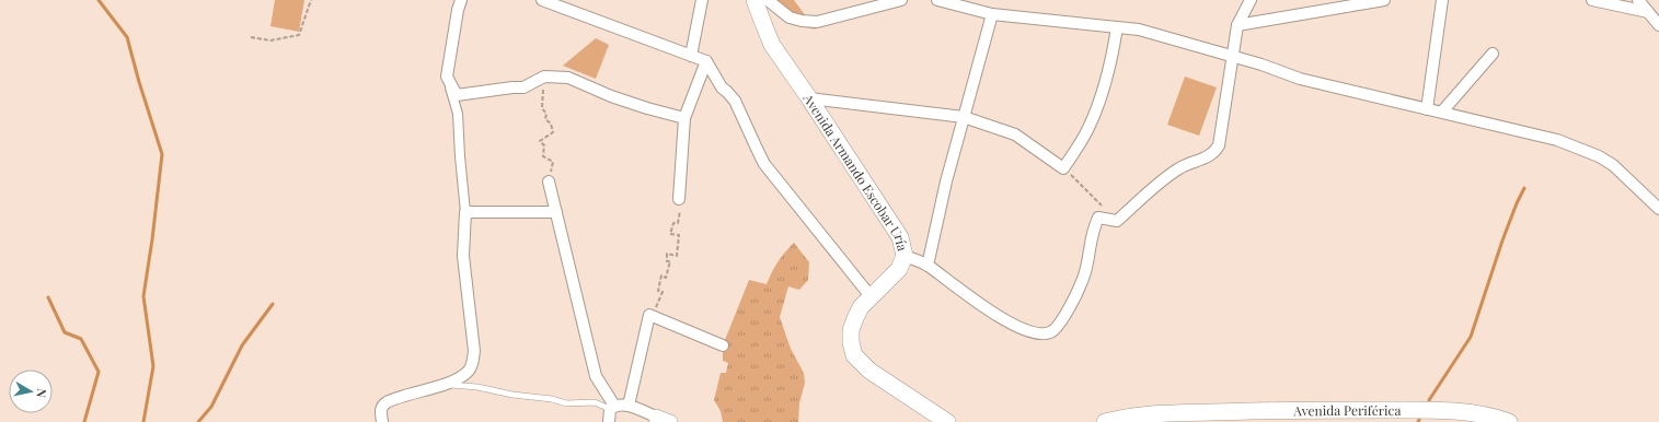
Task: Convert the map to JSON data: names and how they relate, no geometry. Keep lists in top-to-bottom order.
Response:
{
  "streets": {
    "main road": ["Avenida Armando Escobar Uría", "Avenida Periférica"]
  },
  "north": "right"
}
